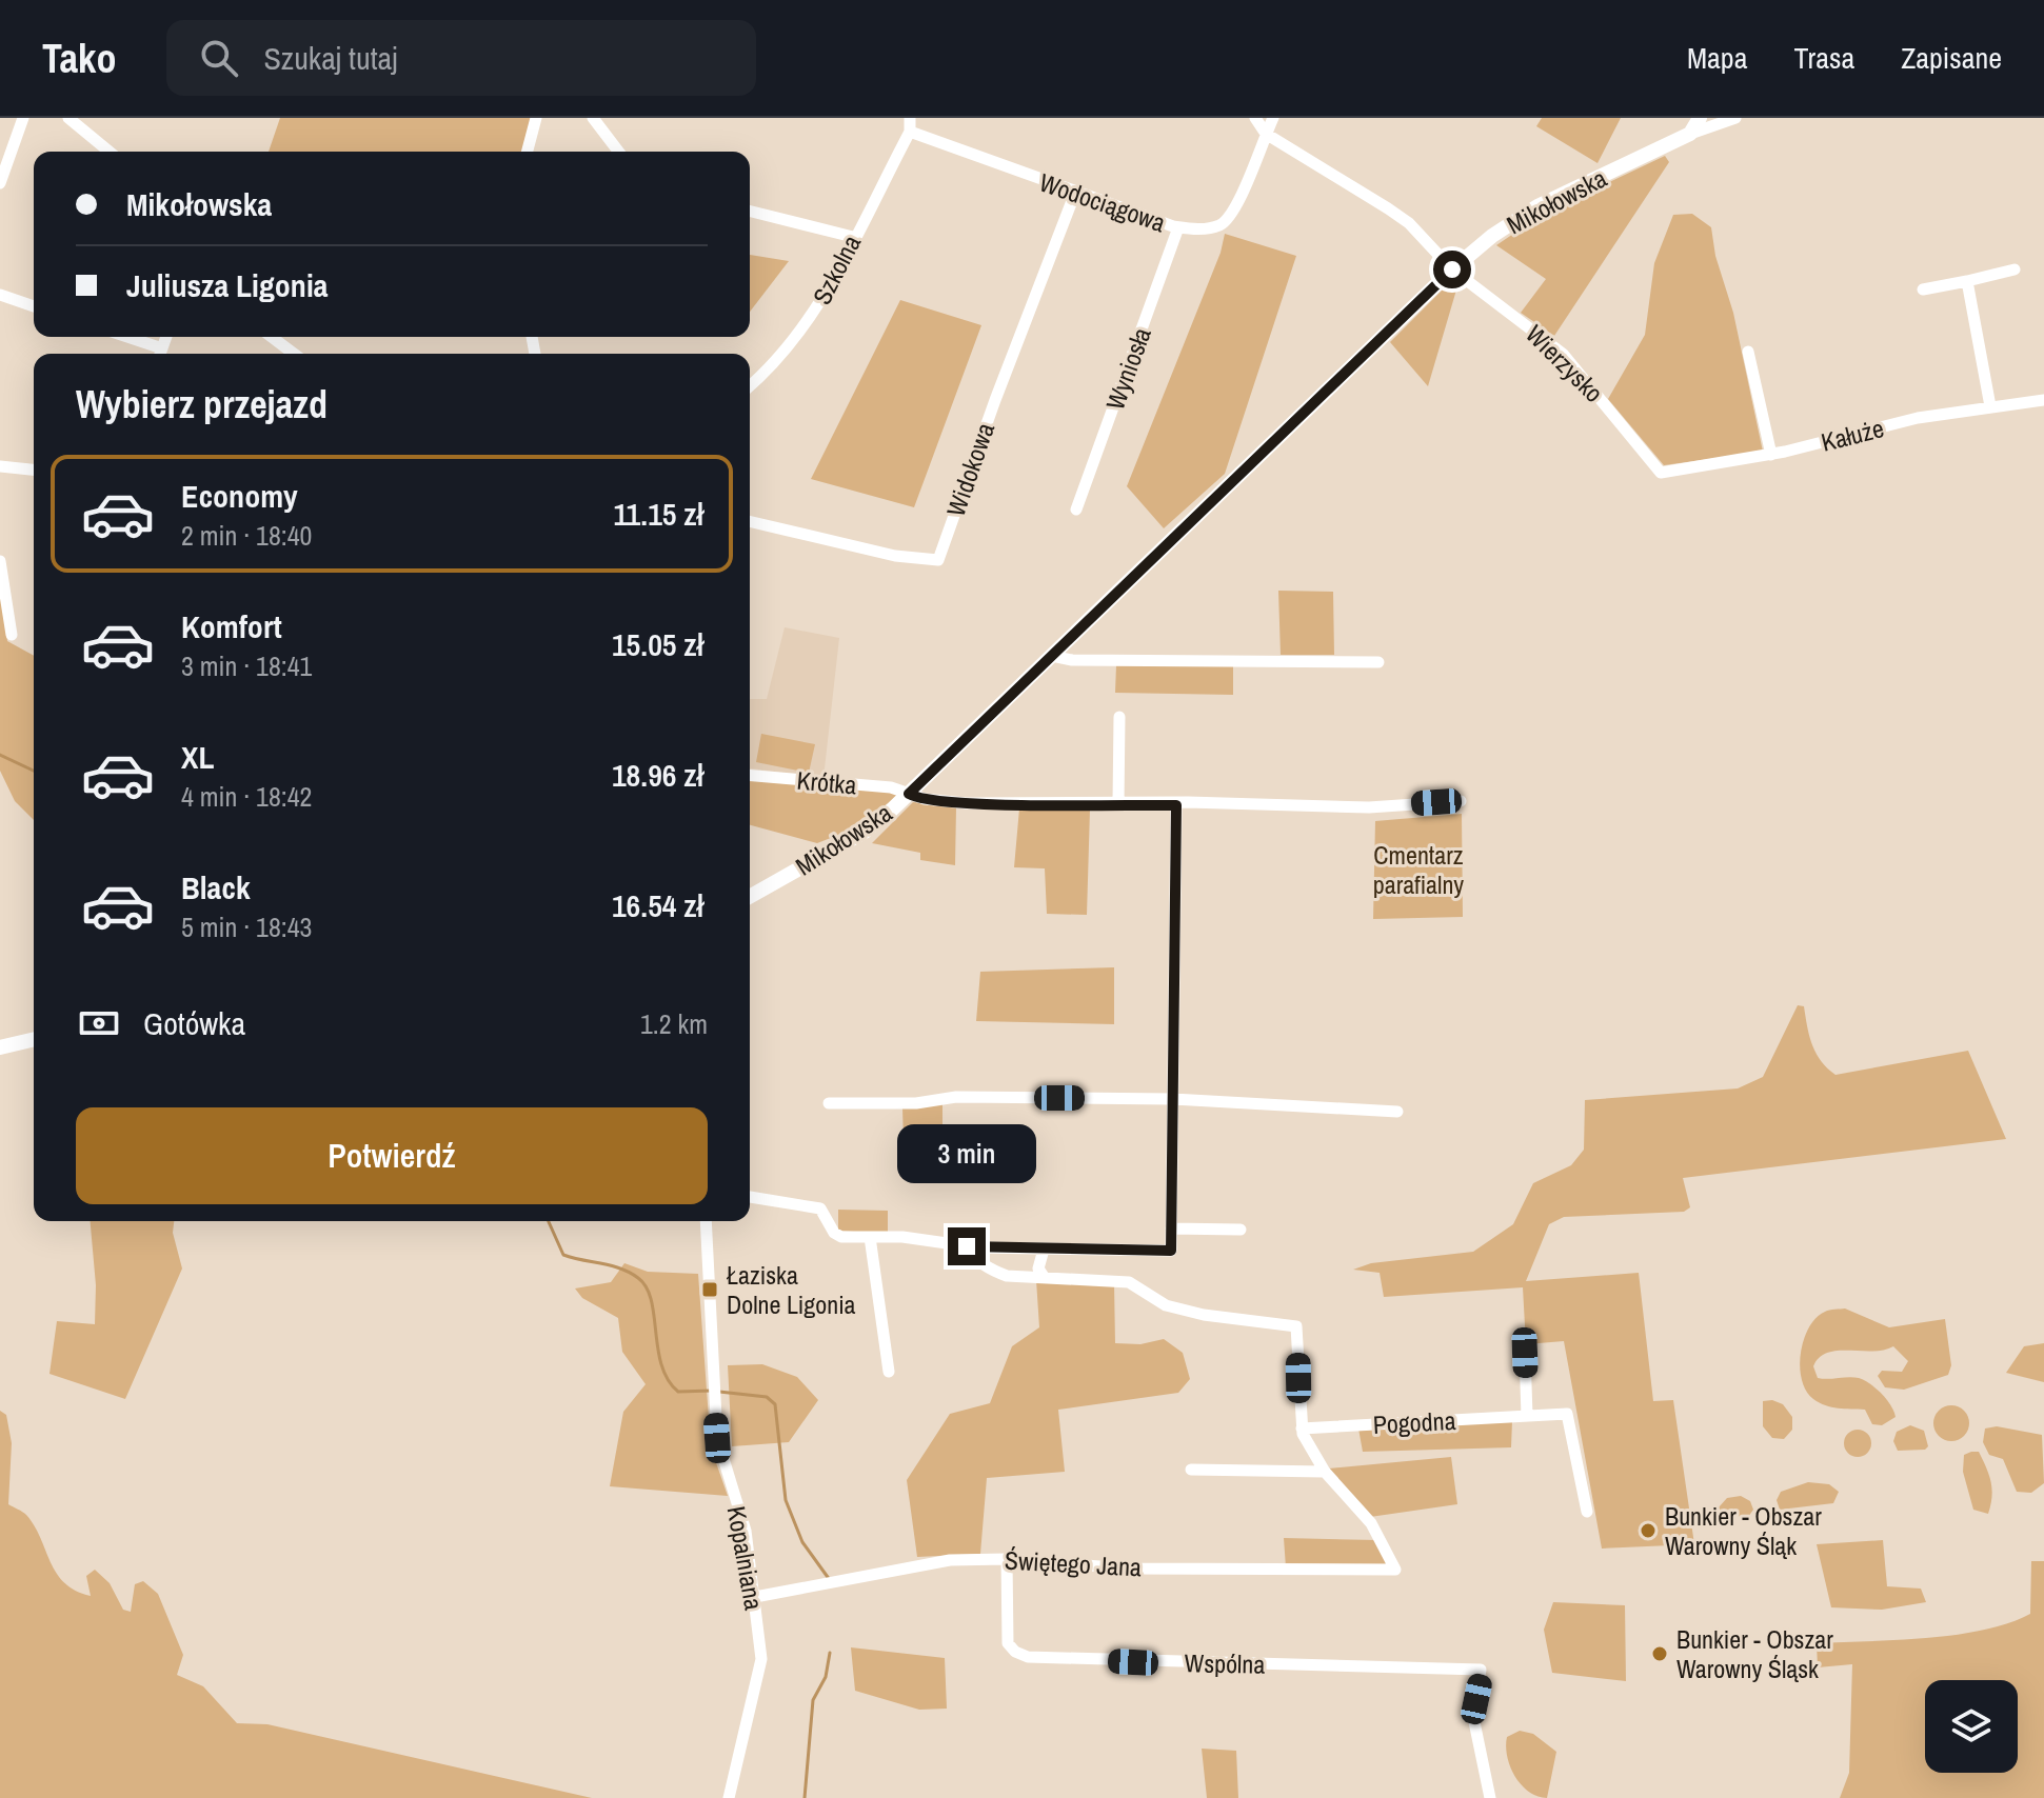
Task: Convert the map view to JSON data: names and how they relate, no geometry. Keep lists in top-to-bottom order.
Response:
{
  "streets": {
    "street": [
      "Mikołowska",
      "Wodociągowa",
      "Szkolna",
      "Wierzysko",
      "Wyniosła",
      "Kałuże",
      "Widokowa",
      "Krótka",
      "Pogodna",
      "Kopalniana",
      "Świętego Jana",
      "Wspólna"
    ]
  },
  "crossings": [
    ["Mikołowska", "Wierzysko"],
    ["Mikołowska", "Krótka"],
    ["Wodociągowa", "Szkolna"],
    ["Wodociągowa", "Wyniosła"],
    ["Wodociągowa", "Widokowa"],
    ["Wierzysko", "Kałuże"],
    ["Kopalniana", "Świętego Jana"],
    ["Świętego Jana", "Wspólna"]
  ],
  "parks": ["Cmentarz parafialny"],
  "places": {
    "transit": ["Łaziska Dolne Ligonia"],
    "other": ["Bunkier - Obszar Warowny Śląk", "Bunkier - Obszar Warowny Śląsk"]
  },
  "page": {
    "header": "Tako",
    "search": "Szukaj tutaj",
    "nav": ["Mapa", "Trasa", "Zapisane"],
    "banner": ["Mikołowska", "Juliusza Ligonia"],
    "heading": "Wybierz przejazd",
    "list": [
      {
        "name": "Economy",
        "note": "2 min · 18:40",
        "value": "11.15 zł"
      },
      {
        "name": "Komfort",
        "note": "3 min · 18:41",
        "value": "15.05 zł"
      },
      {
        "name": "XL",
        "note": "4 min · 18:42",
        "value": "18.96 zł"
      },
      {
        "name": "Black",
        "note": "5 min · 18:43",
        "value": "16.54 zł"
      }
    ],
    "pay": ["Gotówka", "1.2 km"],
    "buttons": "Potwierdź",
    "bubble": "3 min"
  }
}
